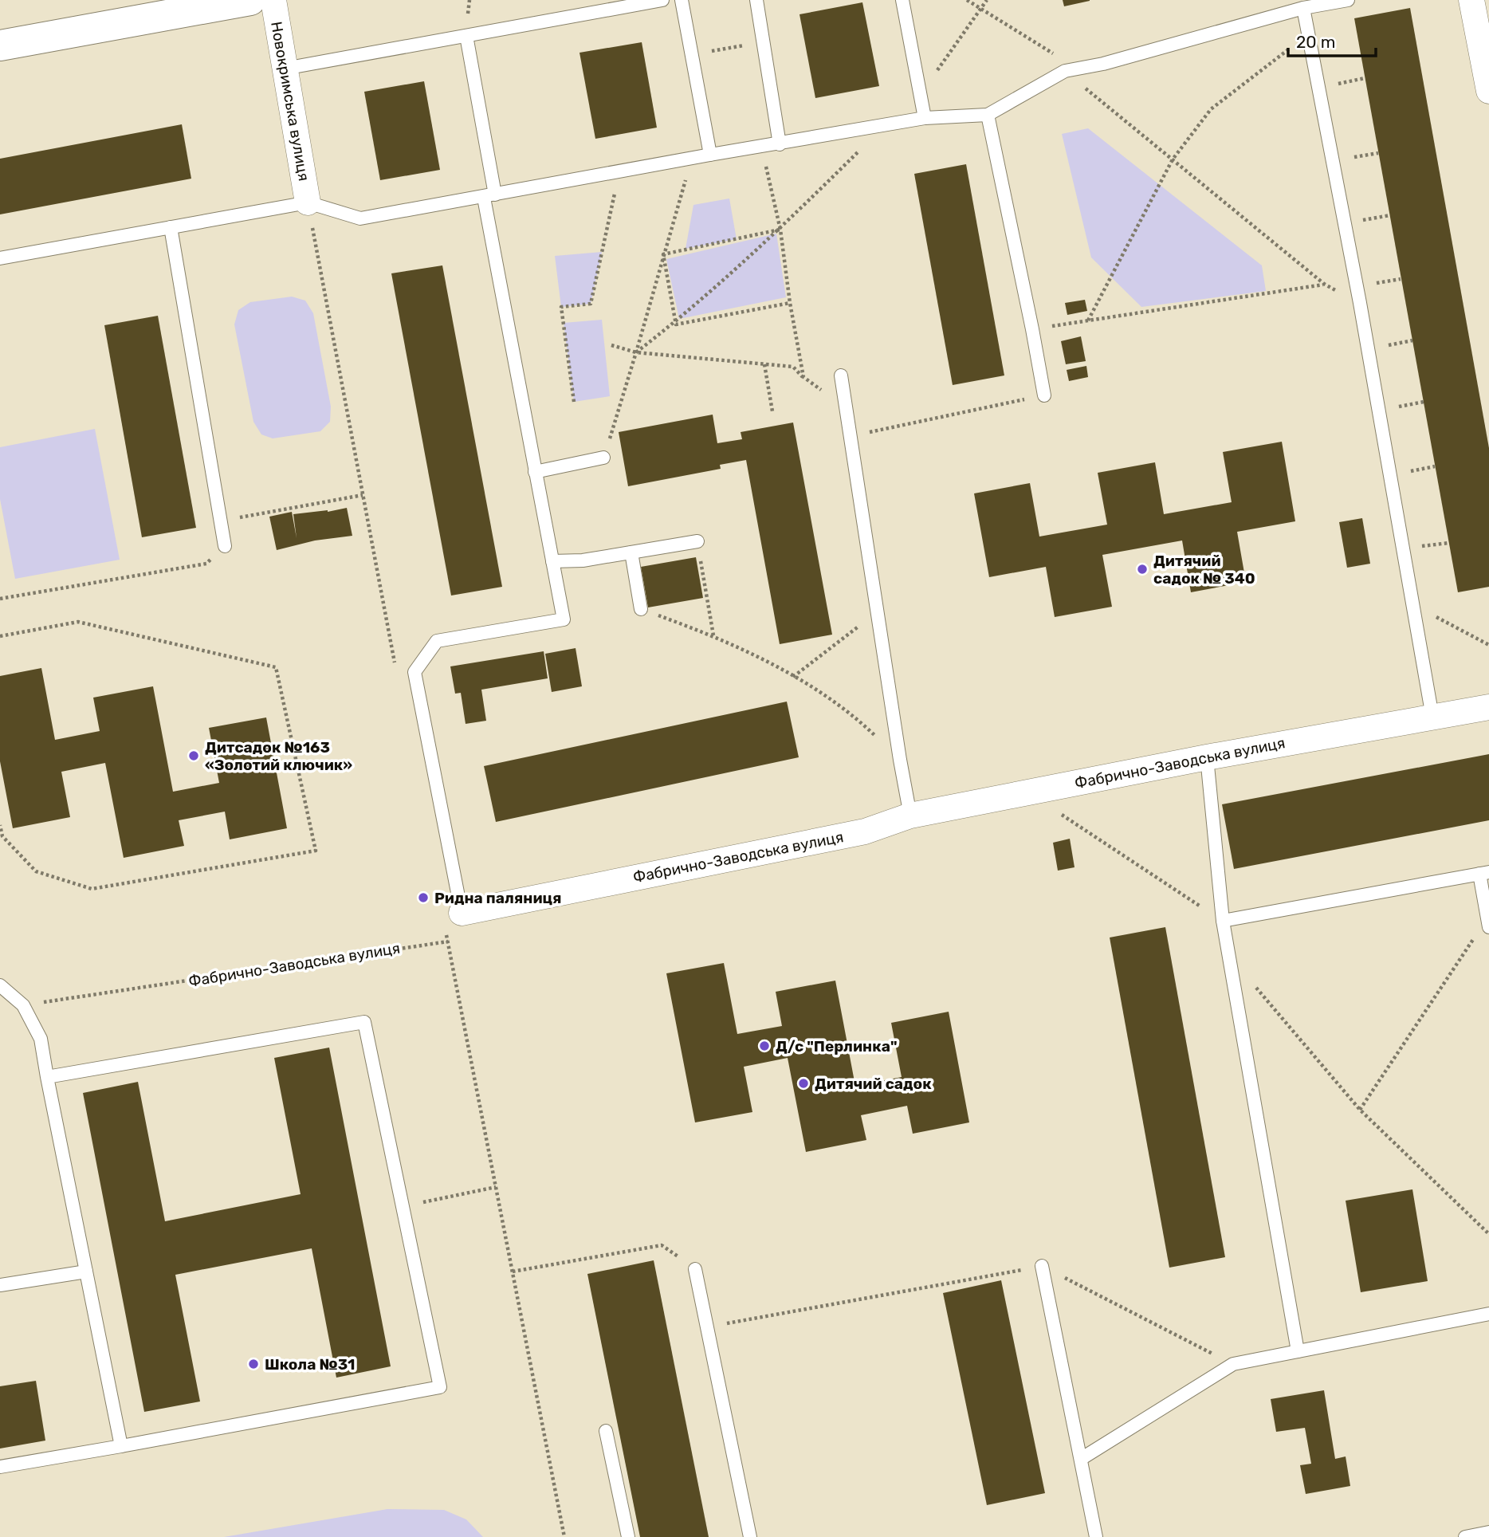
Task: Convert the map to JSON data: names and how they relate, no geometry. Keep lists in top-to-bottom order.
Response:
{
  "streets": {
    "street": ["Новокримська вулиця", "Фабрично-Заводська вулиця"]
  },
  "places": [
    "Дитячий садок № 340",
    "Дитсадок №163 «Золотий ключик»",
    "Ридна паляниця",
    "Д/с \"Перлинка\"",
    "Дитячий садок",
    "Школа №31"
  ],
  "scale_bar": "20 m"
}
